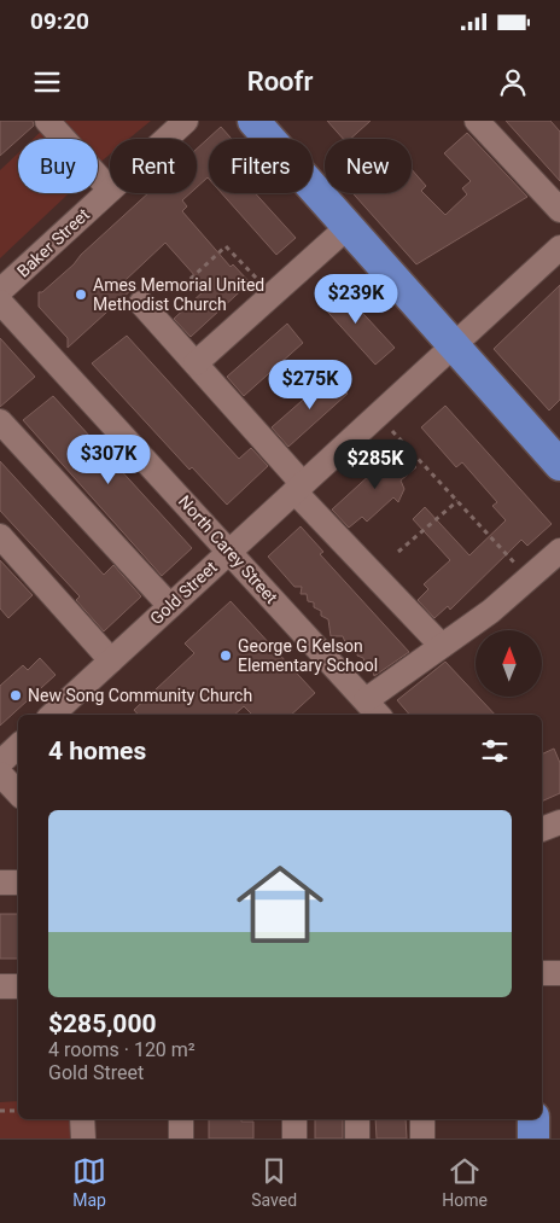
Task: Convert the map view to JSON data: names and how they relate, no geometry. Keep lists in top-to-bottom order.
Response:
{
  "streets": {
    "street": ["Baker Street", "North Carey Street", "Gold Street"]
  },
  "crossings": [
    ["North Carey Street", "Gold Street"]
  ],
  "places": ["Ames Memorial United Methodist Church", "George G Kelson Elementary School", "New Song Community Church"],
  "north": "top",
  "page": {
    "status": "09:20",
    "header": "Roofr",
    "chip": [
      "Buy",
      "Rent",
      "Filters",
      "New"
    ],
    "price": [
      "$239K",
      "$275K",
      "$307K",
      "$285K"
    ],
    "heading": "4 homes",
    "list": [
      {
        "name": "$285,000",
        "note": "4 rooms · 120 m² · Gold Street"
      }
    ],
    "tabs": ["Map", "Saved", "Home"]
  }
}
